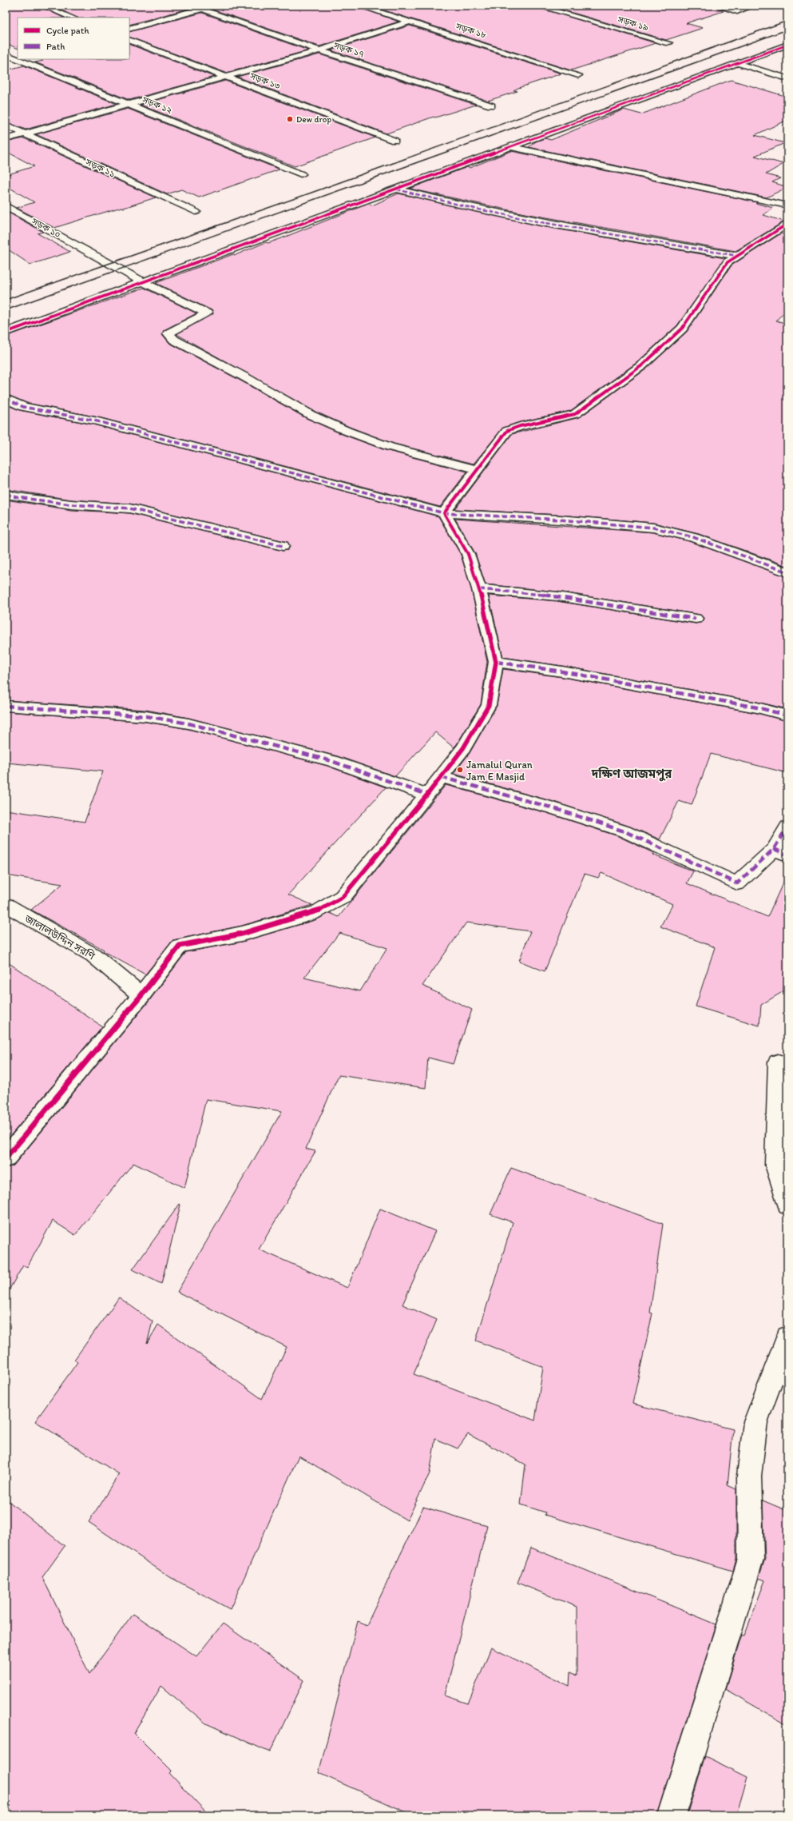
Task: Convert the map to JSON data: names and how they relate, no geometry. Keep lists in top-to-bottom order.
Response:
{
  "streets": {
    "street": [
      "সড়ক ১৯",
      "সড়ক ১৮",
      "সড়ক ১৭",
      "সড়ক ১৩",
      "সড়ক ১২",
      "সড়ক ১১",
      "সড়ক ১০",
      "জালালউদ্দিন সরণি"
    ]
  },
  "districts": ["দক্ষিণ আজমপুর"],
  "places": ["Dew drop", "Jamalul Quran Jam E Masjid"],
  "legend": ["Cycle path", "Path"]
}
